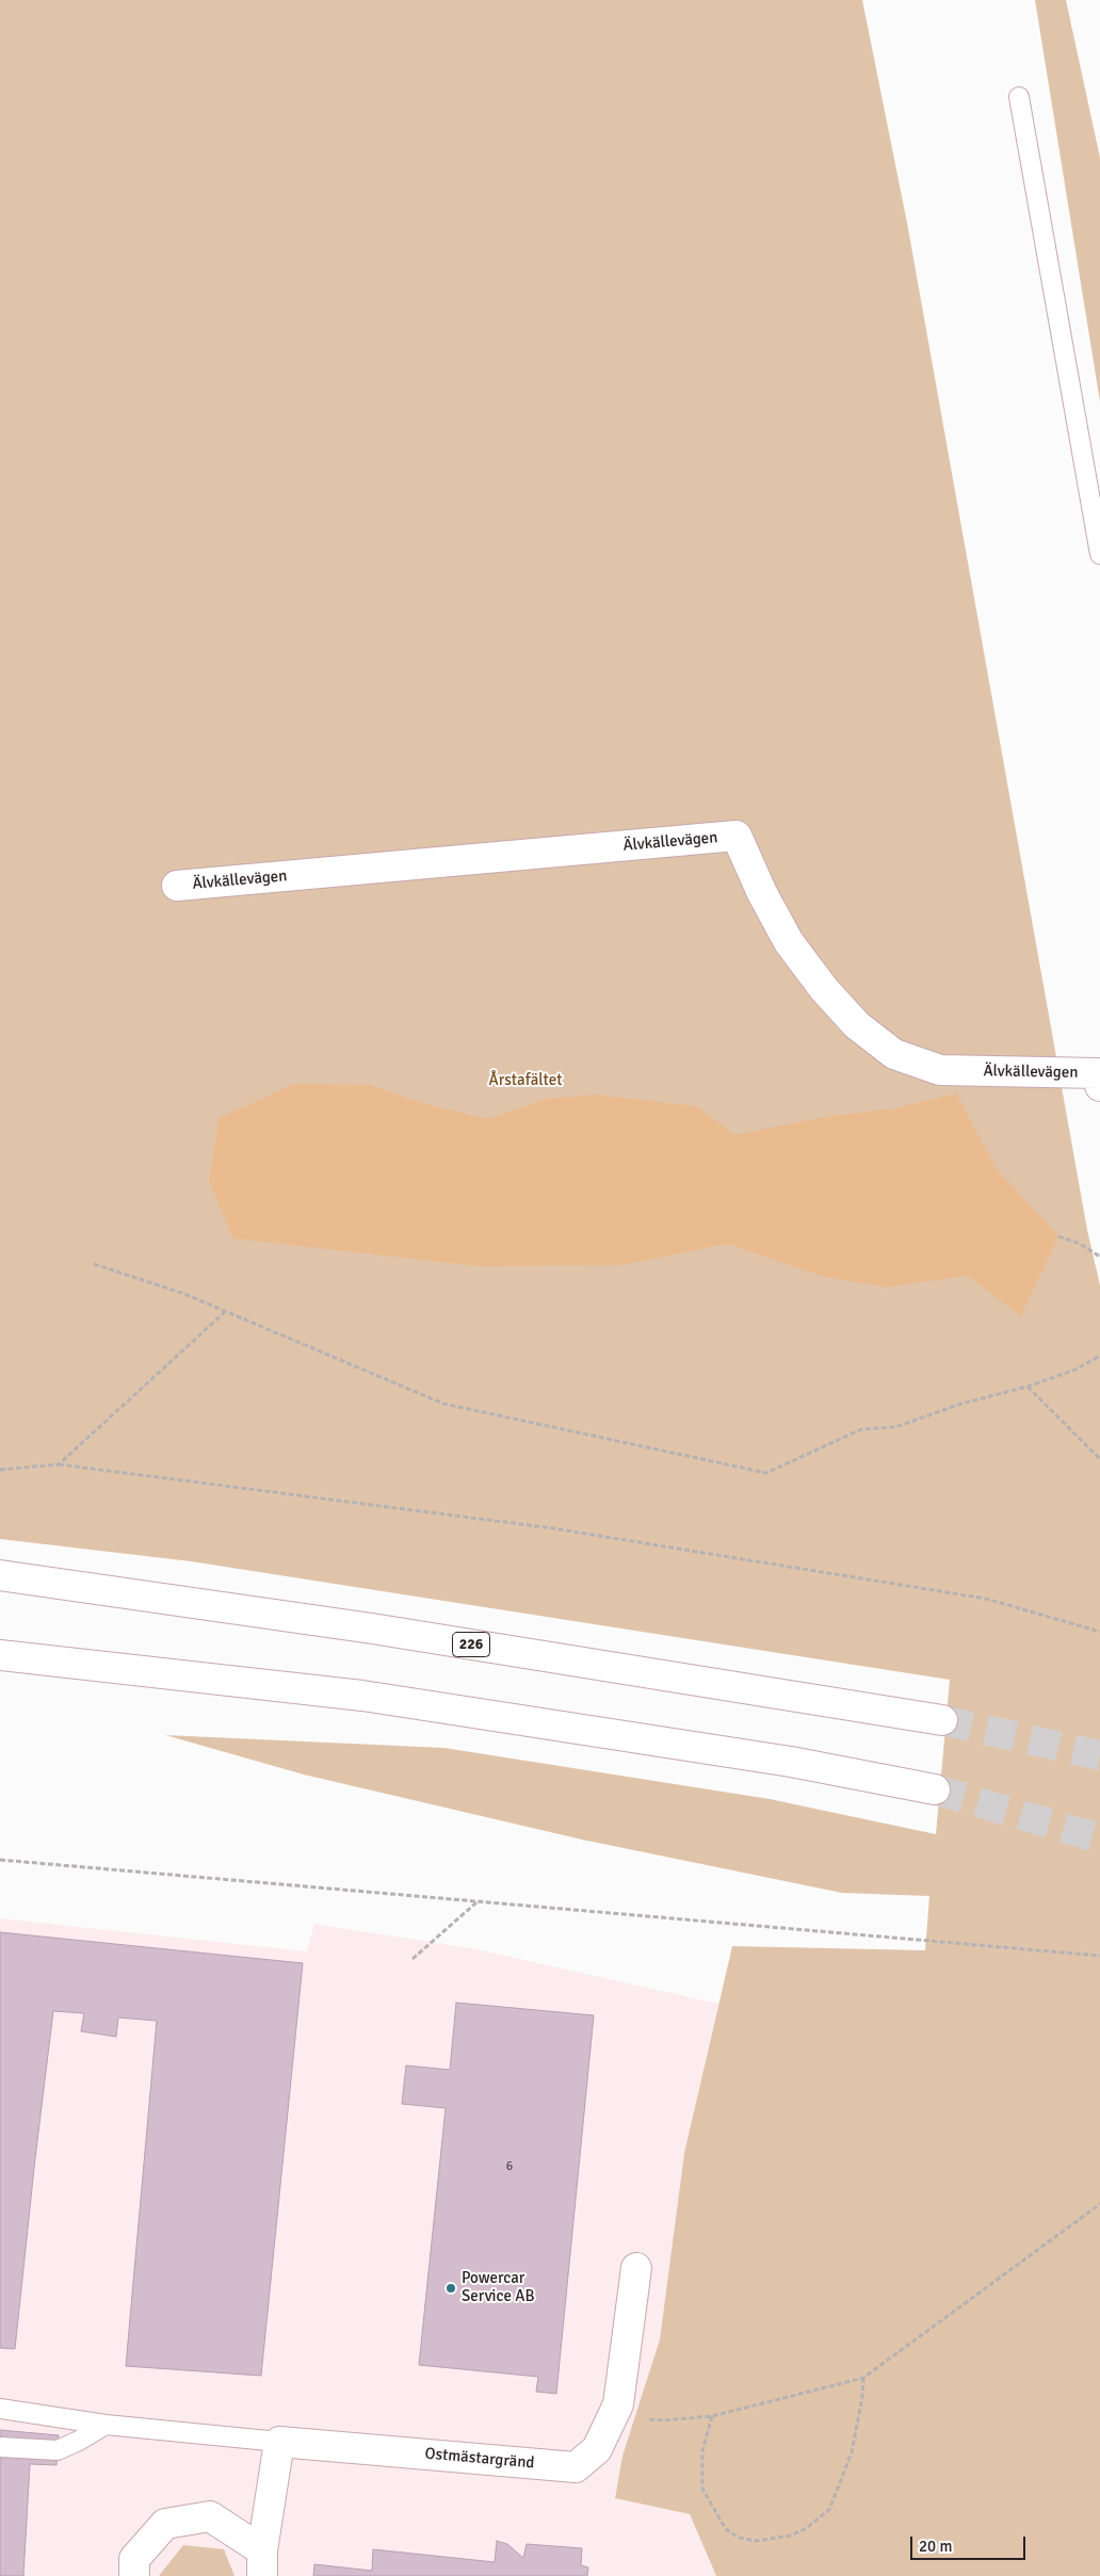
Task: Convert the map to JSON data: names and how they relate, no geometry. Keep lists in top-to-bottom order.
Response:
{
  "streets": {
    "main road": ["Älvkällevägen", "226", "Ostmästargränd"]
  },
  "parks": ["Årstafältet"],
  "places": ["Powercar Service AB"],
  "house_numbers": ["6"],
  "scale_bar": "20 m"
}
